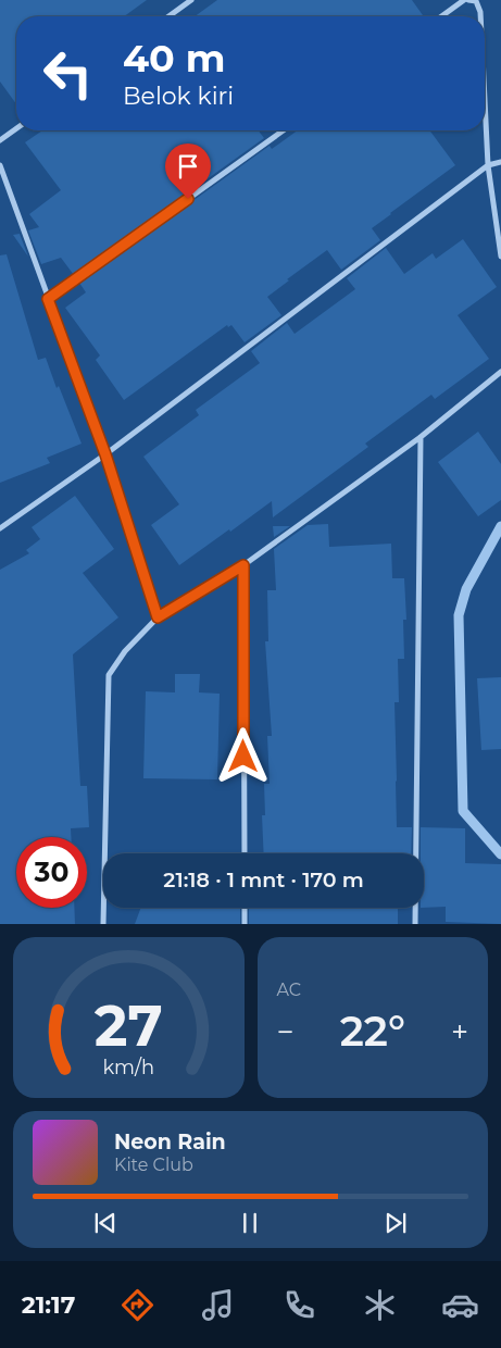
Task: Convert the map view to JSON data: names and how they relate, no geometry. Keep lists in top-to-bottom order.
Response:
{
  "page": {
    "turn": ["40 m", "Belok kiri"],
    "limit": "30",
    "trip": "21:18 · 1 mnt · 170 m",
    "tile": "AC",
    "heat": ["−", "22°", "+"],
    "song": ["Neon Rain", "Kite Club"],
    "tabs": "21:17",
    "gauge": ["27", "km/h"]
  }
}
